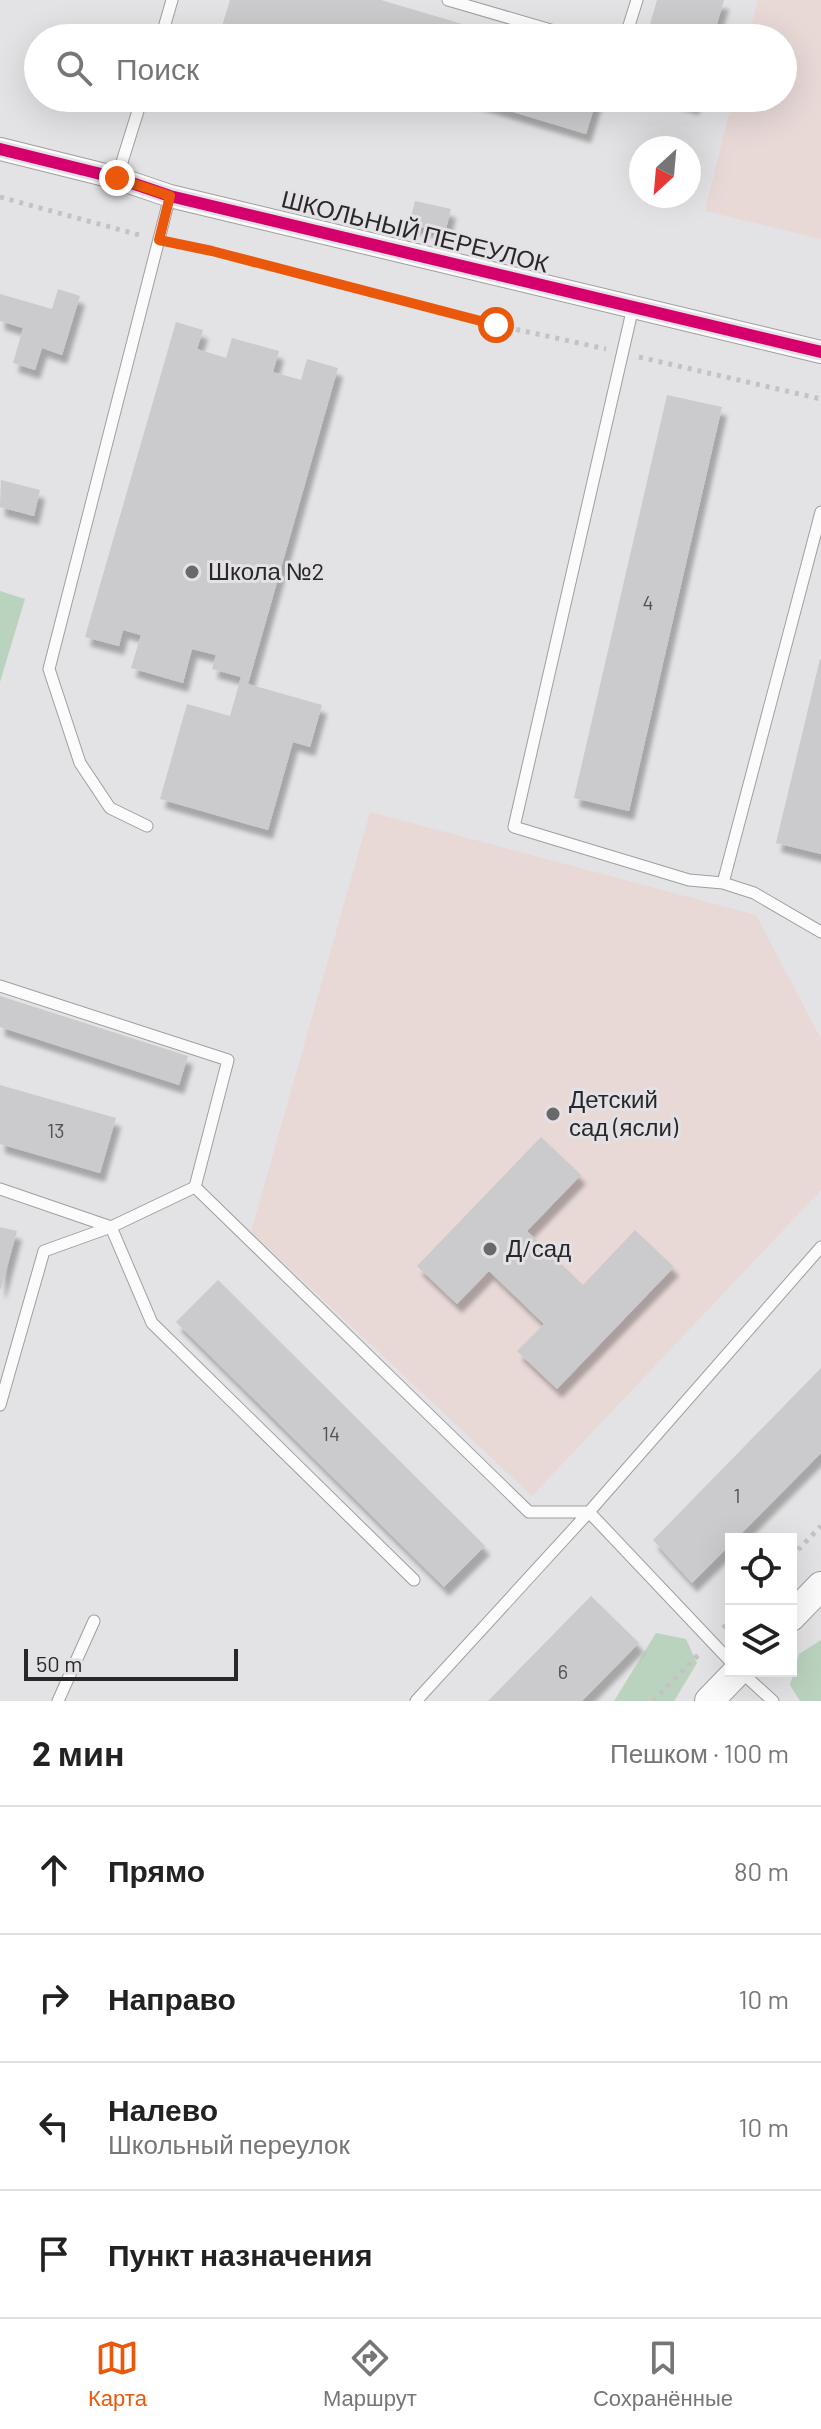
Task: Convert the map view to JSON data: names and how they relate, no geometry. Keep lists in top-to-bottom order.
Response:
{
  "streets": {
    "street": ["ШКОЛЬНЫЙ ПЕРЕУЛОК"]
  },
  "places": ["Школа №2", "Детский сад (ясли)", "Д/сад"],
  "house_numbers": [
    "4",
    "13",
    "14",
    "1",
    "6"
  ],
  "scale_bar": "50 m",
  "north": "bottom left",
  "page": {
    "search": "Поиск",
    "scale": "50 m",
    "heading": ["2 мин", "Пешком · 100 m"],
    "list": [
      ["Прямо", "80 m"],
      ["Направо", "10 m"],
      ["Налево", "Школьный переулок", "10 m"],
      "Пункт назначения"
    ],
    "nav": ["Карта", "Маршрут", "Сохранённые"]
  }
}
